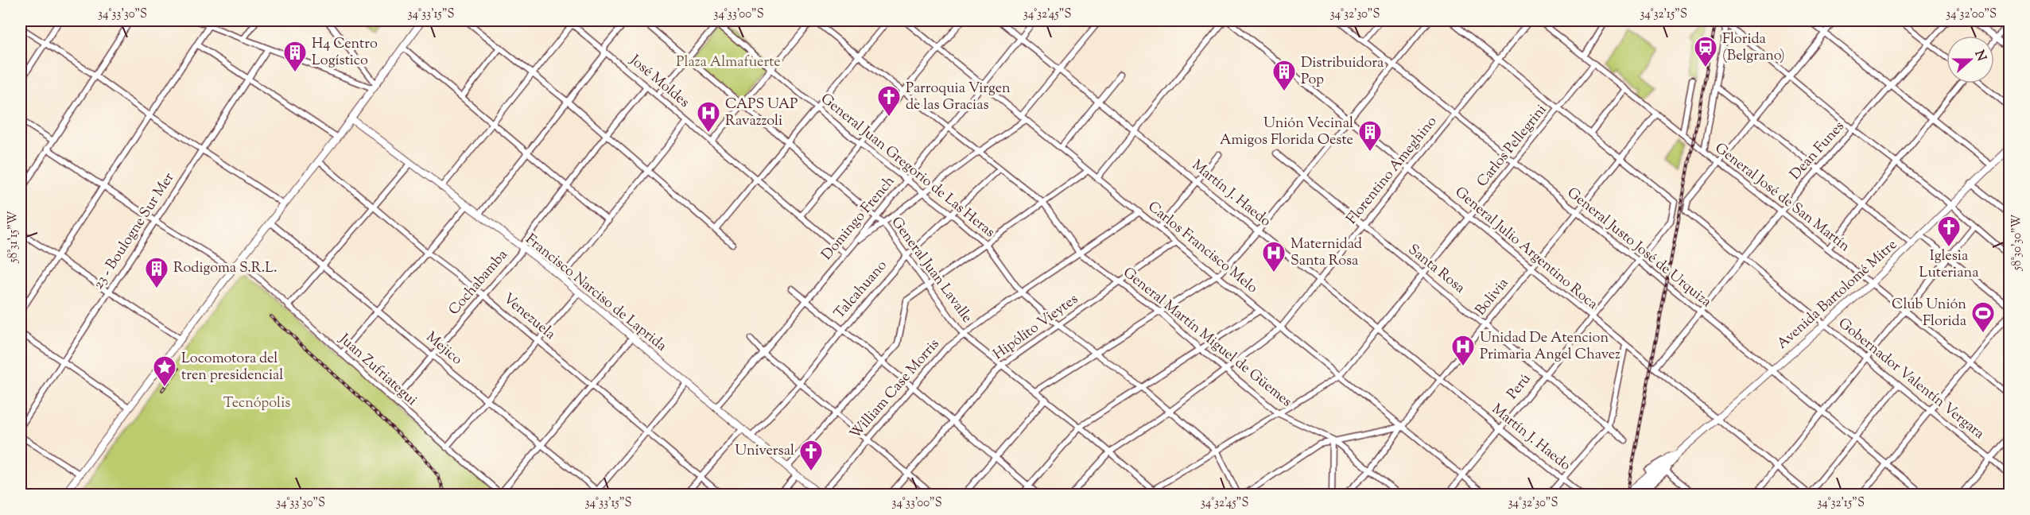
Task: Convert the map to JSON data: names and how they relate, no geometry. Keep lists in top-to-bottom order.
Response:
{
  "streets": {
    "main road": ["Francisco Narciso de Laprida", "Avenida Bartolomé Mitre"],
    "street": [
      "José Moldes",
      "Carlos Pellegrini",
      "Dean Funes",
      "General Juan Gregorio de Las Heras",
      "Florentino Ameghino",
      "Martín J. Haedo",
      "General José de San Martín",
      "Domingo French",
      "23 - Boulogne Sur Mer",
      "Carlos Francisco Melo",
      "General Justo José de Urquiza",
      "General Julio Argentino Roca",
      "Santa Rosa",
      "General Juan Lavalle",
      "Cochabamba",
      "Talcahuano",
      "Bolivia",
      "Venezuela",
      "Hipólito Vieytes",
      "General Martín Miguel de Güemes",
      "Mejico",
      "Juan Zufriategui",
      "Gobernador Valentín Vergara",
      "Perú",
      "William Case Morris"
    ]
  },
  "crossings": [
    ["José Moldes", "Domingo French"],
    ["José Moldes", "Cochabamba"],
    ["Carlos Pellegrini", "General Juan Gregorio de Las Heras"],
    ["Carlos Pellegrini", "Martín J. Haedo"],
    ["Carlos Pellegrini", "General José de San Martín"],
    ["Carlos Pellegrini", "Carlos Francisco Melo"],
    ["Carlos Pellegrini", "General Justo José de Urquiza"],
    ["Carlos Pellegrini", "General Julio Argentino Roca"],
    ["Carlos Pellegrini", "Santa Rosa"],
    ["Carlos Pellegrini", "General Juan Lavalle"],
    ["Carlos Pellegrini", "General Martín Miguel de Güemes"],
    ["Dean Funes", "General José de San Martín"],
    ["Dean Funes", "General Justo José de Urquiza"],
    ["Dean Funes", "General Julio Argentino Roca"],
    ["Dean Funes", "Gobernador Valentín Vergara"],
    ["General Juan Gregorio de Las Heras", "Florentino Ameghino"],
    ["General Juan Gregorio de Las Heras", "Domingo French"],
    ["General Juan Gregorio de Las Heras", "Talcahuano"],
    ["General Juan Gregorio de Las Heras", "Hipólito Vieytes"],
    ["General Juan Gregorio de Las Heras", "William Case Morris"],
    ["Florentino Ameghino", "Martín J. Haedo"],
    ["Florentino Ameghino", "Carlos Francisco Melo"],
    ["Florentino Ameghino", "General Justo José de Urquiza"],
    ["Florentino Ameghino", "General Julio Argentino Roca"],
    ["Florentino Ameghino", "Santa Rosa"],
    ["Florentino Ameghino", "General Juan Lavalle"],
    ["Florentino Ameghino", "General Martín Miguel de Güemes"],
    ["Martín J. Haedo", "Domingo French"],
    ["Martín J. Haedo", "Bolivia"],
    ["Martín J. Haedo", "Perú"],
    ["General José de San Martín", "Avenida Bartolomé Mitre"],
    ["General José de San Martín", "Bolivia"],
    ["General José de San Martín", "Gobernador Valentín Vergara"],
    ["Domingo French", "Carlos Francisco Melo"],
    ["Domingo French", "General Juan Lavalle"],
    ["Domingo French", "Francisco Narciso de Laprida"],
    ["Domingo French", "General Martín Miguel de Güemes"],
    ["Carlos Francisco Melo", "Bolivia"],
    ["Carlos Francisco Melo", "Hipólito Vieytes"],
    ["Carlos Francisco Melo", "Perú"],
    ["Carlos Francisco Melo", "William Case Morris"],
    ["General Justo José de Urquiza", "Avenida Bartolomé Mitre"],
    ["General Justo José de Urquiza", "Bolivia"],
    ["General Justo José de Urquiza", "Perú"],
    ["General Julio Argentino Roca", "Avenida Bartolomé Mitre"],
    ["General Julio Argentino Roca", "Bolivia"],
    ["General Julio Argentino Roca", "Perú"],
    ["Santa Rosa", "Bolivia"],
    ["Santa Rosa", "Perú"],
    ["General Juan Lavalle", "Talcahuano"],
    ["General Juan Lavalle", "Hipólito Vieytes"],
    ["General Juan Lavalle", "William Case Morris"],
    ["Cochabamba", "Francisco Narciso de Laprida"],
    ["Cochabamba", "Venezuela"],
    ["Cochabamba", "Mejico"],
    ["Cochabamba", "Juan Zufriategui"],
    ["Talcahuano", "Francisco Narciso de Laprida"],
    ["Talcahuano", "General Martín Miguel de Güemes"],
    ["Francisco Narciso de Laprida", "William Case Morris"],
    ["Avenida Bartolomé Mitre", "Gobernador Valentín Vergara"],
    ["Bolivia", "General Martín Miguel de Güemes"],
    ["Bolivia", "Perú"],
    ["Hipólito Vieytes", "General Martín Miguel de Güemes"],
    ["General Martín Miguel de Güemes", "William Case Morris"]
  ],
  "parks": ["Plaza Almafuerte", "Tecnópolis"],
  "places": {
    "station": ["Florida (Belgrano)"],
    "building": [
      "H4 Centro Logístico",
      "Distribuidora Pop",
      "Unión Vecinal Amigos Florida Oeste",
      "Rodigoma S.R.L."
    ],
    "church": ["Parroquia Virgen de las Gracias", "Iglesia Luteriana", "Universal"],
    "hospital": ["CAPS UAP Ravazzoli", "Maternidad Santa Rosa", "Unidad De Atencion Primaria Angel Chavez"],
    "sports": ["Club Unión Florida"],
    "place": ["Locomotora del tren presidencial"]
  },
  "north": "right",
  "coordinates": [
    "34°33'30\"S",
    "34°33'15\"S",
    "34°33'00\"S",
    "34°32'45\"S",
    "34°32'30\"S",
    "34°32'15\"S",
    "34°32'00\"S",
    "58°31'15\"W",
    "58°30'30\"W"
  ]
}
